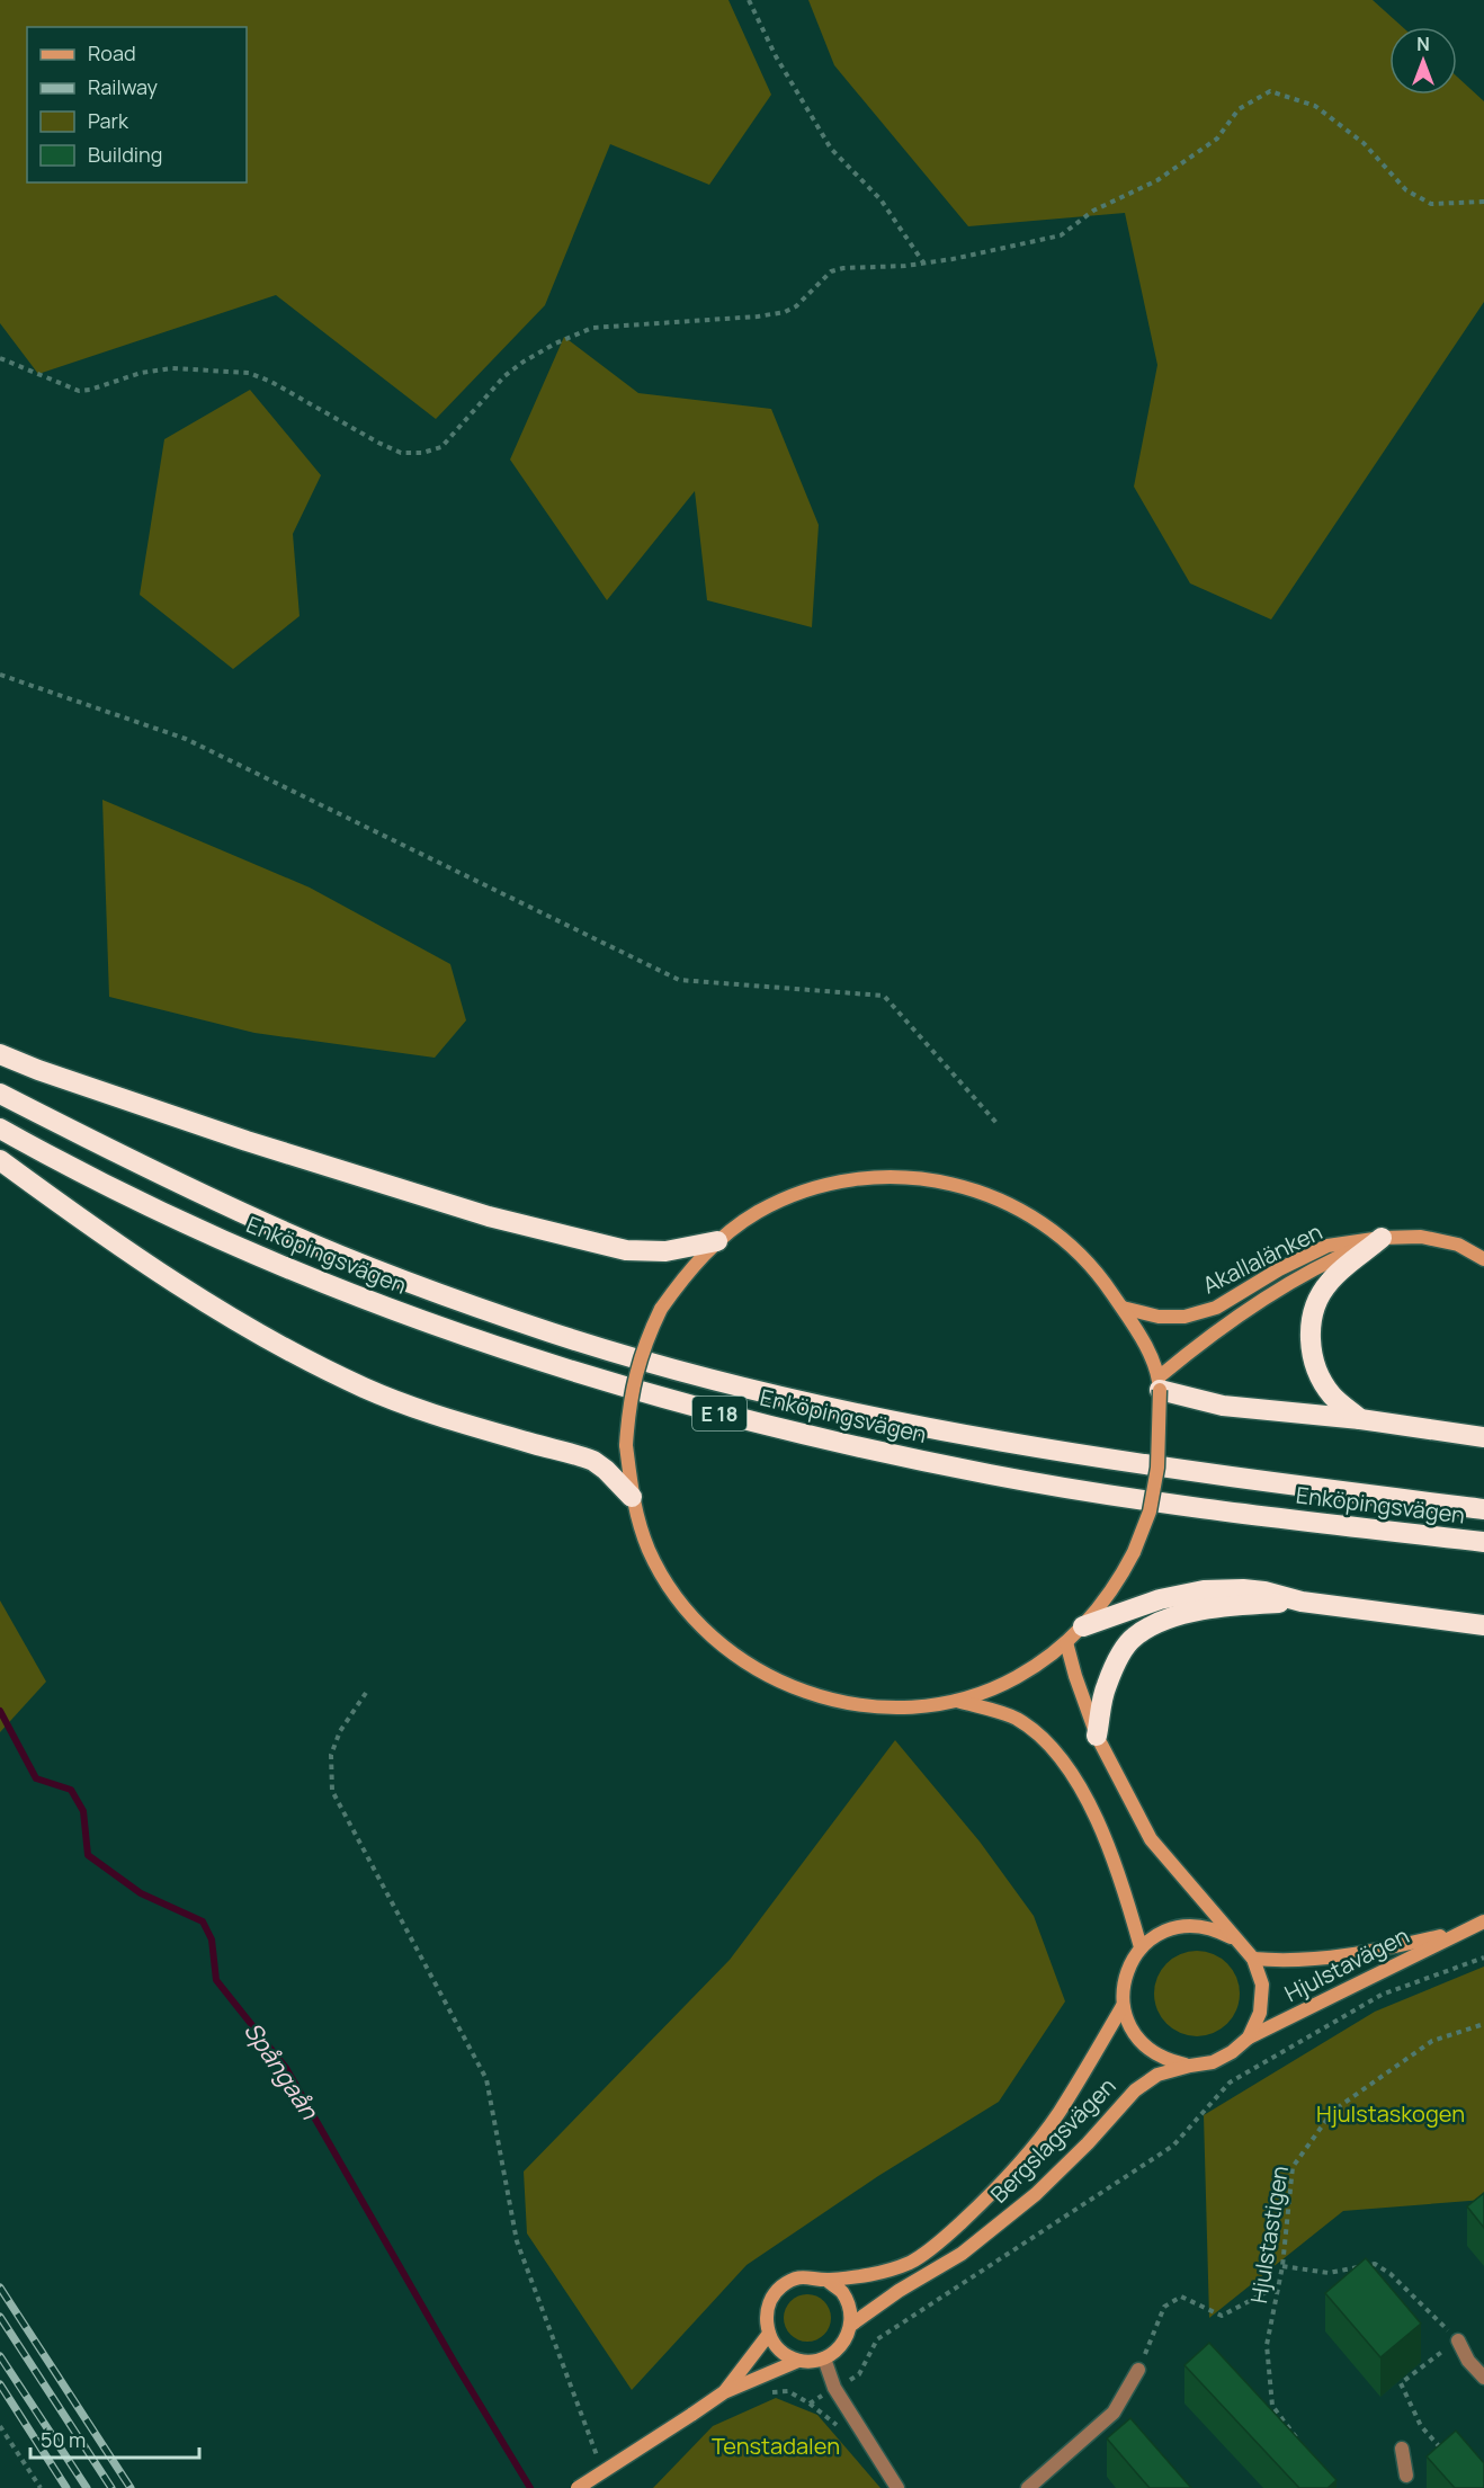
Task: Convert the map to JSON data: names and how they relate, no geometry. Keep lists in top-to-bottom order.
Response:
{
  "streets": {
    "highway": ["Enköpingsvägen", "E 18"],
    "main road": ["Akallalänken", "Hjulstavägen", "Bergslagsvägen"],
    "path": ["Hjulstastigen"]
  },
  "crossings": [
    ["Hjulstavägen", "Bergslagsvägen"]
  ],
  "water": ["Spångaån"],
  "parks": ["Hjulstaskogen", "Tenstadalen"],
  "legend": [
    "Road",
    "Railway",
    "Park",
    "Building"
  ],
  "scale_bar": "50 m",
  "north": "top"
}
